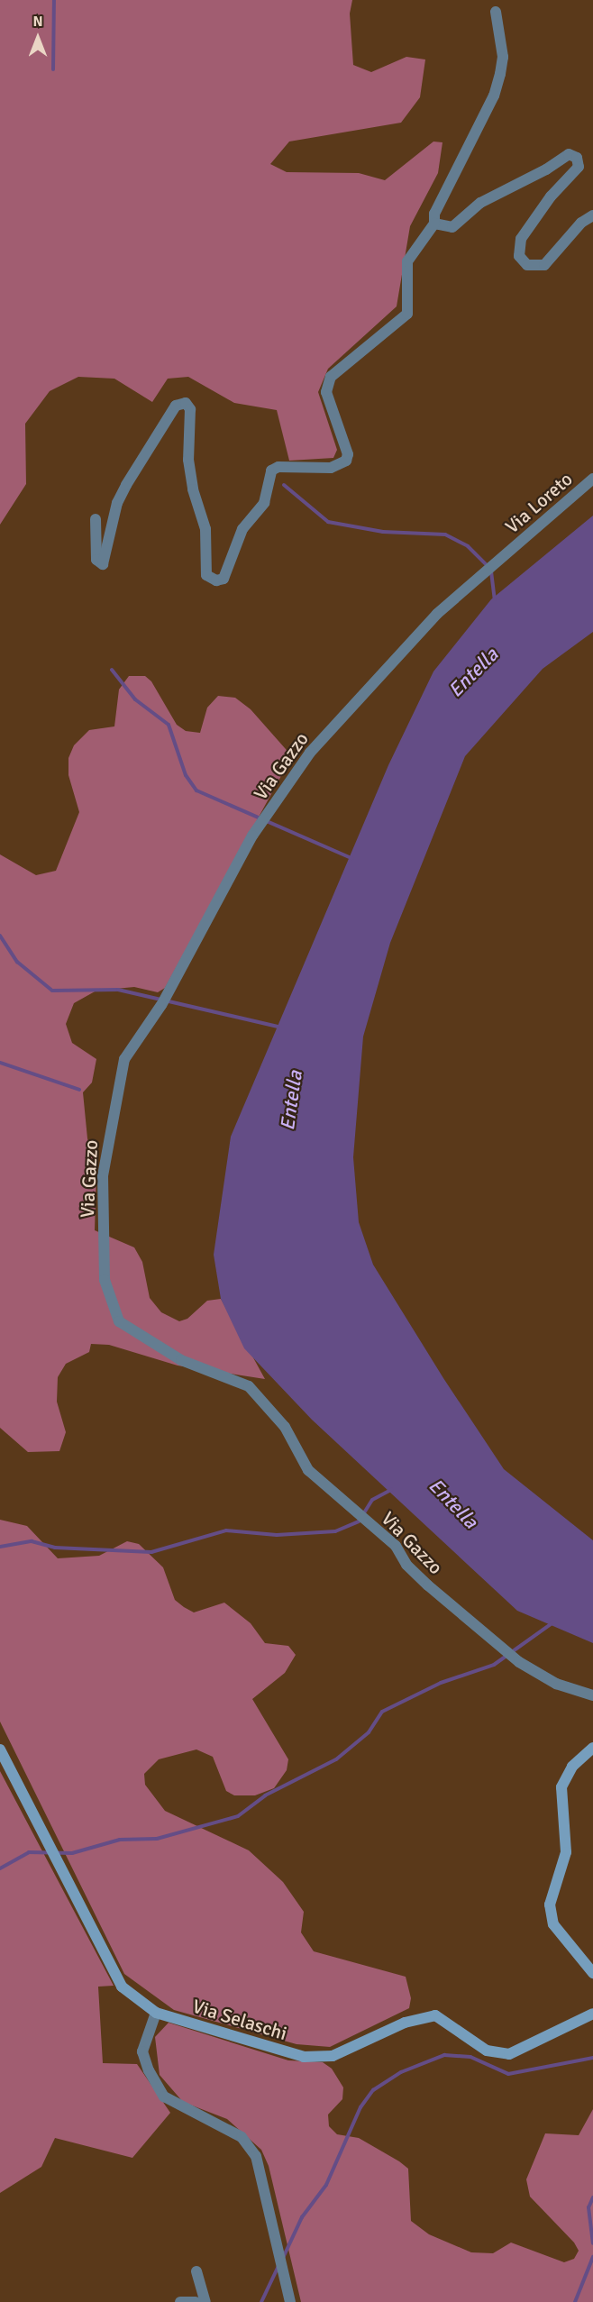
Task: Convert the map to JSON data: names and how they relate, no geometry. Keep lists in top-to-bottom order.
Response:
{
  "streets": {
    "street": ["Via Loreto", "Via Gazzo", "Via Selaschi"]
  },
  "crossings": [
    ["Via Loreto", "Via Gazzo"]
  ],
  "water": ["Entella"],
  "north": "top"
}
